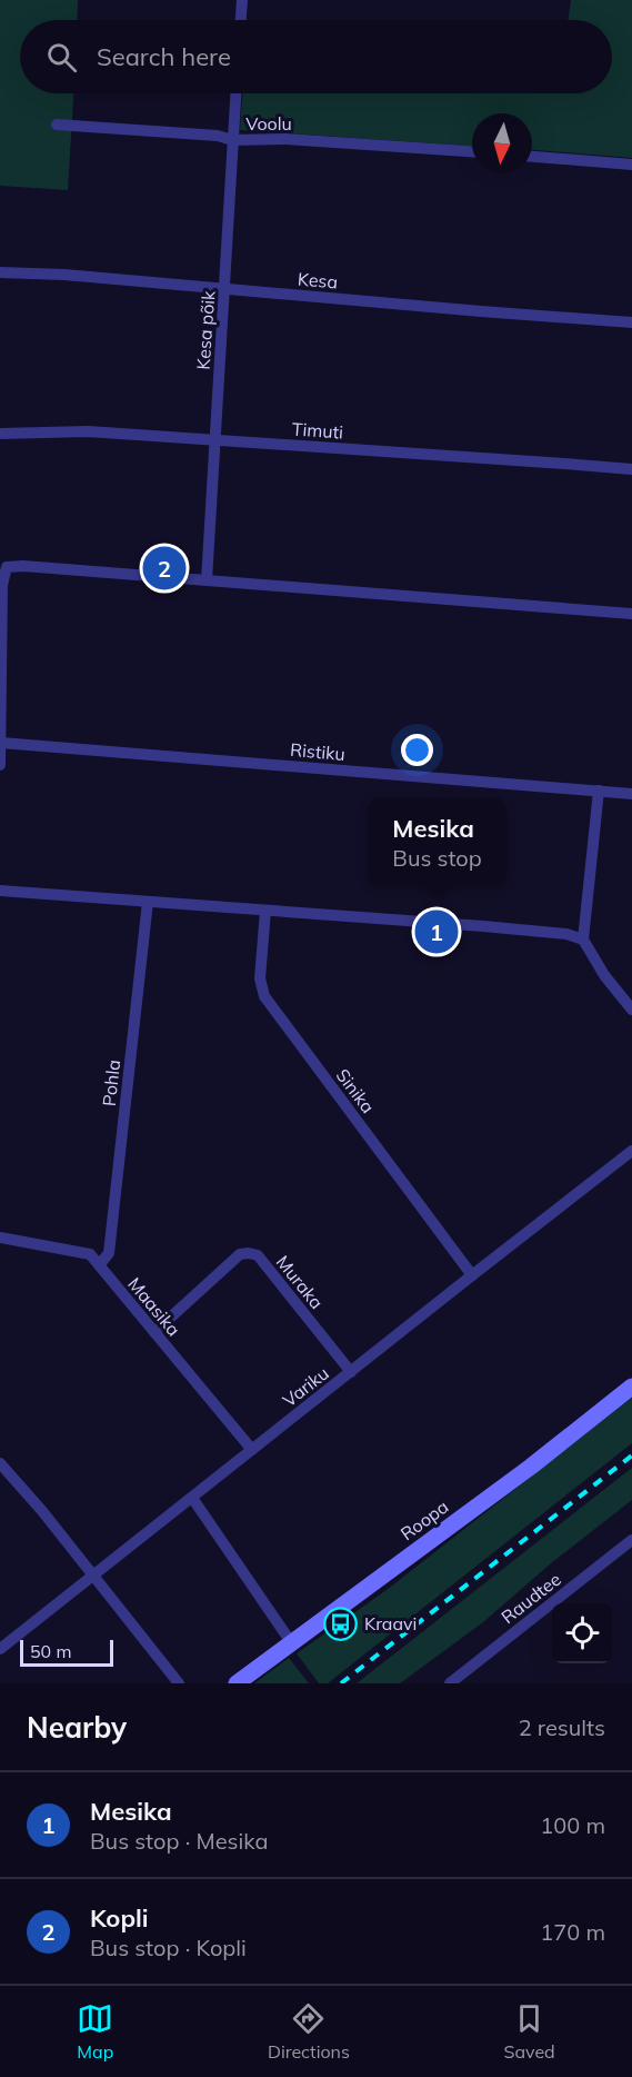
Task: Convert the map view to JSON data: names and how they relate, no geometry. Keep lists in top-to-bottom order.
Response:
{
  "streets": {
    "street": [
      "Voolu",
      "Kesa",
      "Kesa põik",
      "Timuti",
      "Ristiku",
      "Pohla",
      "Sinika",
      "Muraka",
      "Maasika",
      "Variku",
      "Roopa",
      "Raudtee"
    ]
  },
  "crossings": [
    ["Voolu", "Kesa põik"],
    ["Kesa", "Kesa põik"],
    ["Kesa põik", "Timuti"],
    ["Pohla", "Maasika"],
    ["Sinika", "Variku"],
    ["Muraka", "Maasika"],
    ["Muraka", "Variku"],
    ["Maasika", "Variku"]
  ],
  "places": {
    "bus stop": ["Kraavi"]
  },
  "scale_bar": "50 m",
  "north": "bottom",
  "page": {
    "search": "Search here",
    "pins": ["2", "1"],
    "popup": ["Mesika", "Bus stop"],
    "scale": "50 m",
    "heading": ["Nearby", "2 results"],
    "list": [
      {
        "mark": "1",
        "name": "Mesika",
        "note": "Bus stop · Mesika",
        "value": "100 m"
      },
      {
        "mark": "2",
        "name": "Kopli",
        "note": "Bus stop · Kopli",
        "value": "170 m"
      }
    ],
    "nav": ["Map", "Directions", "Saved"]
  }
}
